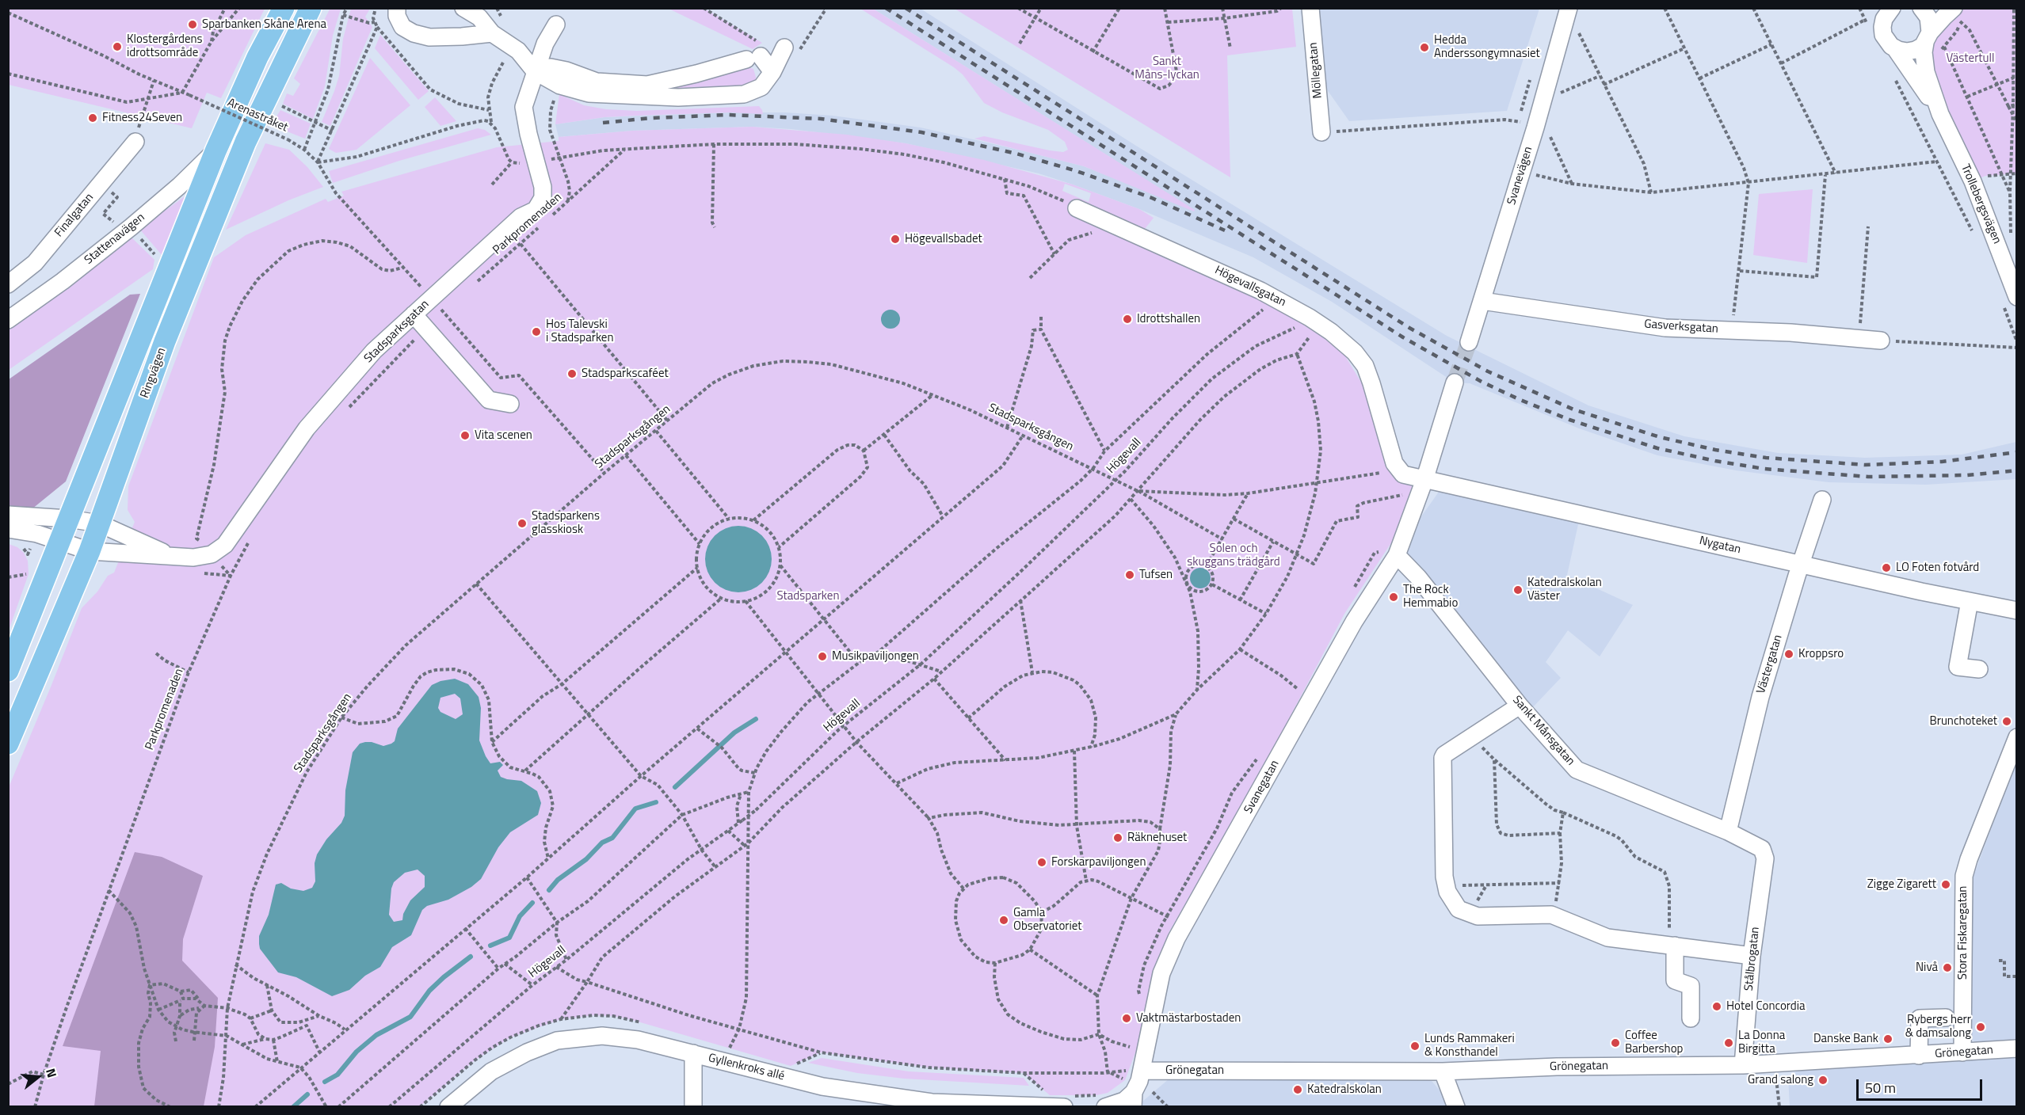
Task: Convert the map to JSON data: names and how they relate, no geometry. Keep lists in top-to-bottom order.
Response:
{
  "streets": {
    "main road": ["Ringvägen"],
    "street": [
      "Möllegatan",
      "Svanevägen",
      "Trollebergsvägen",
      "Finalgatan",
      "Stattenavägen",
      "Högevallsgatan",
      "Gasverksgatan",
      "Stadsparksgatan",
      "Nygatan",
      "Västergatan",
      "Sankt Månsgatan",
      "Svanegatan",
      "Stora Fiskaregatan",
      "Stålbrogatan",
      "Grönegatan",
      "Gyllenkroks allé"
    ],
    "path": [
      "Arenastråket",
      "Parkpromenaden",
      "Stadsparksgången",
      "Högevall"
    ]
  },
  "crossings": [
    ["Arenastråket", "Stadsparksgatan"],
    ["Arenastråket", "Stadsparksgången"],
    ["Svanevägen", "Gasverksgatan"],
    ["Stattenavägen", "Ringvägen"],
    ["Högevallsgatan", "Stadsparksgången"],
    ["Stadsparksgången", "Högevall"],
    ["Nygatan", "Västergatan"],
    ["Nygatan", "Svanegatan"],
    ["Västergatan", "Sankt Månsgatan"],
    ["Sankt Månsgatan", "Svanegatan"],
    ["Sankt Månsgatan", "Stålbrogatan"],
    ["Svanegatan", "Grönegatan"],
    ["Stora Fiskaregatan", "Grönegatan"],
    ["Stålbrogatan", "Grönegatan"]
  ],
  "parks": [
    "Västertull",
    "Sankt Måns-lyckan",
    "Solen och skuggans trädgård",
    "Stadsparken"
  ],
  "places": [
    "Sparbanken Skåne Arena",
    "Klostergårdens idrottsområde",
    "Hedda Anderssongymnasiet",
    "Fitness24Seven",
    "Högevallsbadet",
    "Idrottshallen",
    "Hos Talevski i Stadsparken",
    "Stadsparkscaféet",
    "Vita scenen",
    "Stadsparkens glasskiosk",
    "LO Foten fotvård",
    "Tufsen",
    "Katedralskolan Väster",
    "The Rock Hemmabio",
    "Kroppsro",
    "Musikpaviljongen",
    "Brunchoteket",
    "Räknehuset",
    "Forskarpaviljongen",
    "Zigge Zigarett",
    "Gamla Observatoriet",
    "Nivå",
    "Hotel Concordia",
    "Vaktmästarbostaden",
    "Rybergs herr & damsalong",
    "Danske Bank",
    "Coffee Barbershop",
    "La Donna Birgitta",
    "Lunds Rammakeri & Konsthandel",
    "Grand salong",
    "Katedralskolan"
  ],
  "scale_bar": "50 m",
  "north": "right"
}
